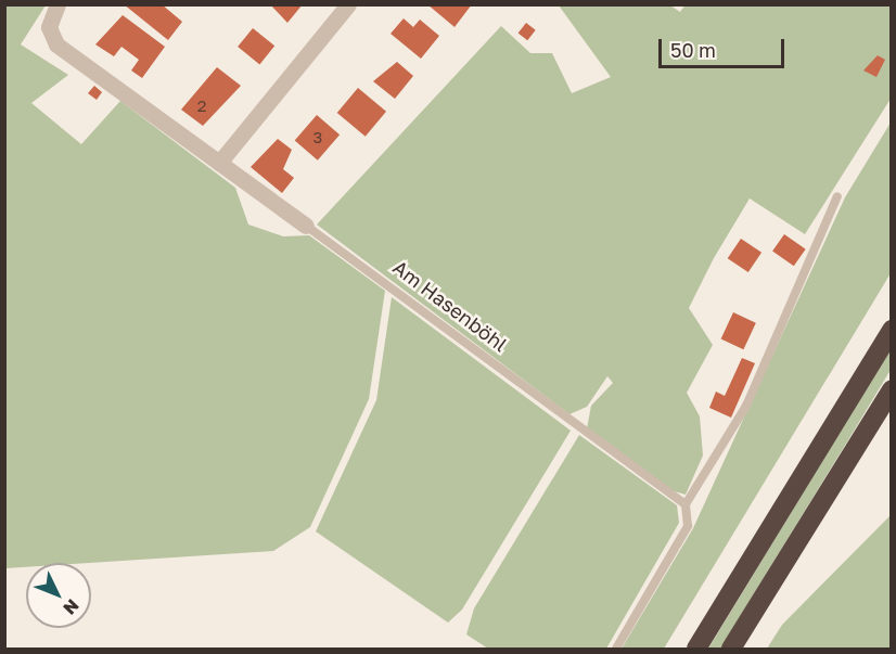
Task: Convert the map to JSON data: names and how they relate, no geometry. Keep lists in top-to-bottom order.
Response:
{
  "streets": {
    "street": ["Am Hasenböhl"]
  },
  "house_numbers": ["2", "3"],
  "scale_bar": "50 m",
  "north": "bottom right"
}
